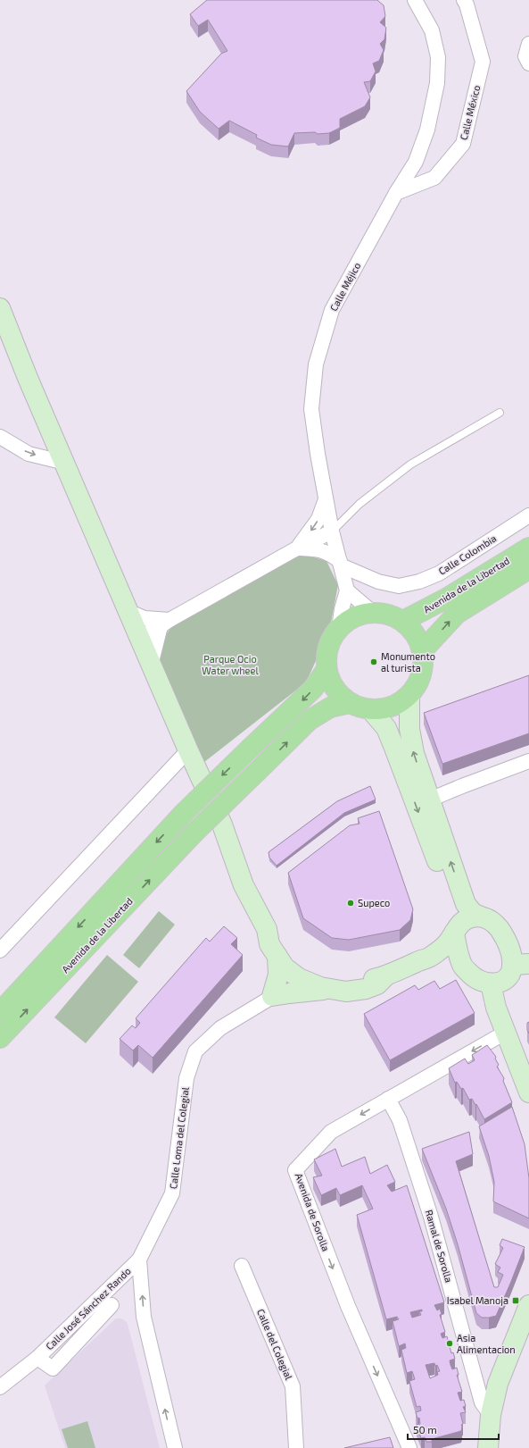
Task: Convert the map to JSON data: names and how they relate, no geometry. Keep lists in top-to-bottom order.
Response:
{
  "streets": {
    "main road": ["Avenida de la Libertad"],
    "street": [
      "Calle México",
      "Calle Méjico",
      "Calle Colombia",
      "Calle Loma del Colegial",
      "Avenida de Sorolla",
      "Ramal de Sorolla",
      "Calle José Sánchez Rando",
      "Calle del Colegial"
    ]
  },
  "crossings": [
    ["Calle México", "Calle Méjico"],
    ["Calle Méjico", "Calle Colombia"],
    ["Calle Méjico", "Avenida de la Libertad"],
    ["Calle Loma del Colegial", "Calle José Sánchez Rando"],
    ["Avenida de Sorolla", "Ramal de Sorolla"]
  ],
  "parks": ["Parque Ocio Water wheel"],
  "places": {
    "other": ["Monumento al turista", "Supeco", "Asia Alimentacion"],
    "transit": ["Isabel Manoja"]
  },
  "scale_bar": "50 m"
}
